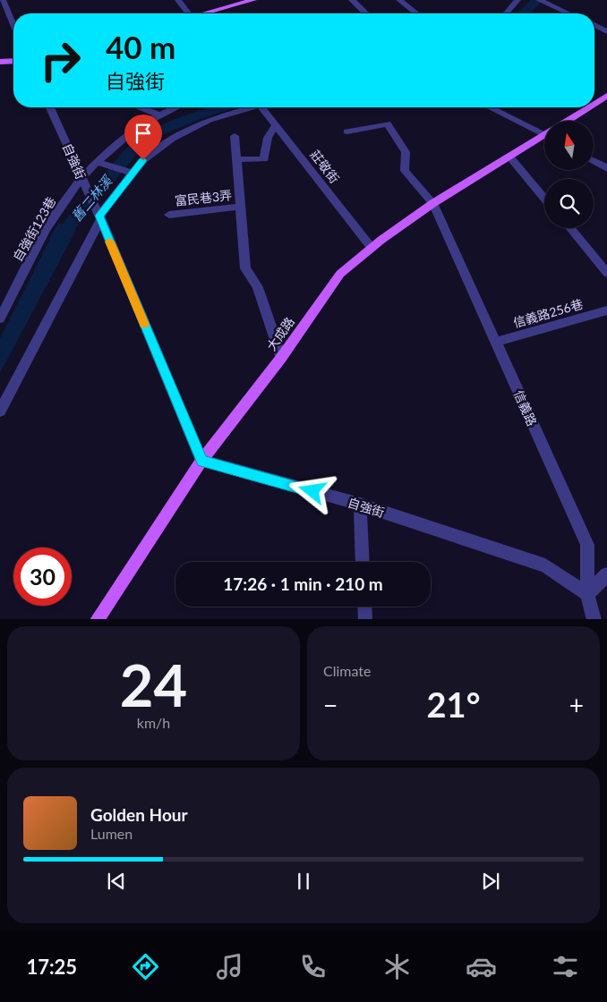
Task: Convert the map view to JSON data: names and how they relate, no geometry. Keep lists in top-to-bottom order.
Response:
{
  "streets": {
    "main road": ["大成路"],
    "street": [
      "自強街",
      "莊敬街",
      "富民巷3弄",
      "自強街123巷",
      "信義路256巷",
      "信義路"
    ]
  },
  "crossings": [
    ["自強街", "自強街123巷"],
    ["自強街", "大成路"],
    ["自強街", "信義路"],
    ["莊敬街", "大成路"],
    ["富民巷3弄", "大成路"],
    ["信義路256巷", "信義路"],
    ["大成路", "信義路"]
  ],
  "water": ["舊二林溪"],
  "north": "top",
  "page": {
    "turn": ["40 m", "自強街"],
    "limit": "30",
    "trip": "17:26 · 1 min · 210 m",
    "tile": [
      ["24", "km/h"],
      "Climate"
    ],
    "heat": ["−", "21°", "+"],
    "song": ["Golden Hour", "Lumen"],
    "tabs": "17:25"
  }
}
